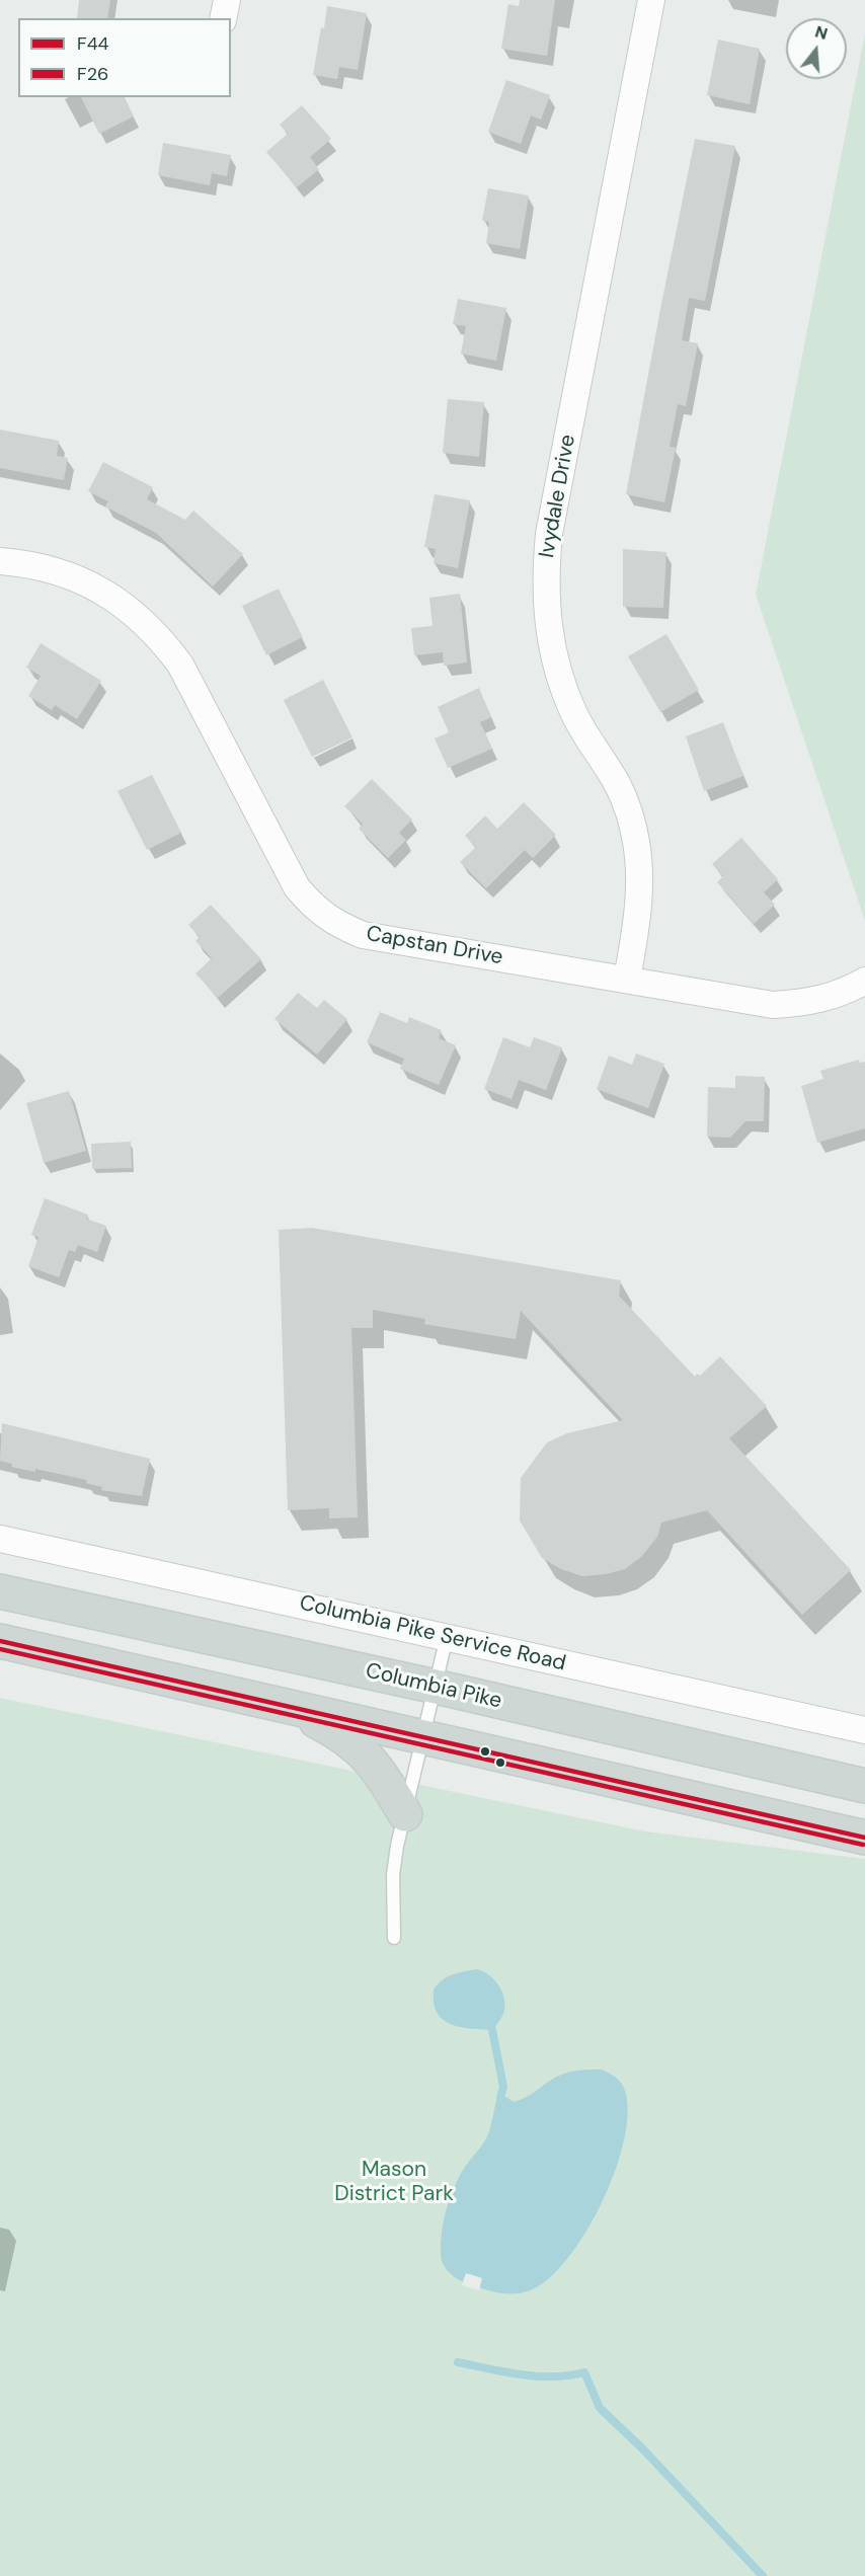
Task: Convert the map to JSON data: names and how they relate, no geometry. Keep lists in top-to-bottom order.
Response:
{
  "streets": {
    "main road": ["Columbia Pike"],
    "street": ["Ivydale Drive", "Capstan Drive", "Columbia Pike Service Road"]
  },
  "crossings": [
    ["Ivydale Drive", "Capstan Drive"]
  ],
  "parks": ["Mason District Park"],
  "lines": ["transit line F44", "transit line F26"],
  "legend": ["F44", "F26"],
  "north": "top"
}
